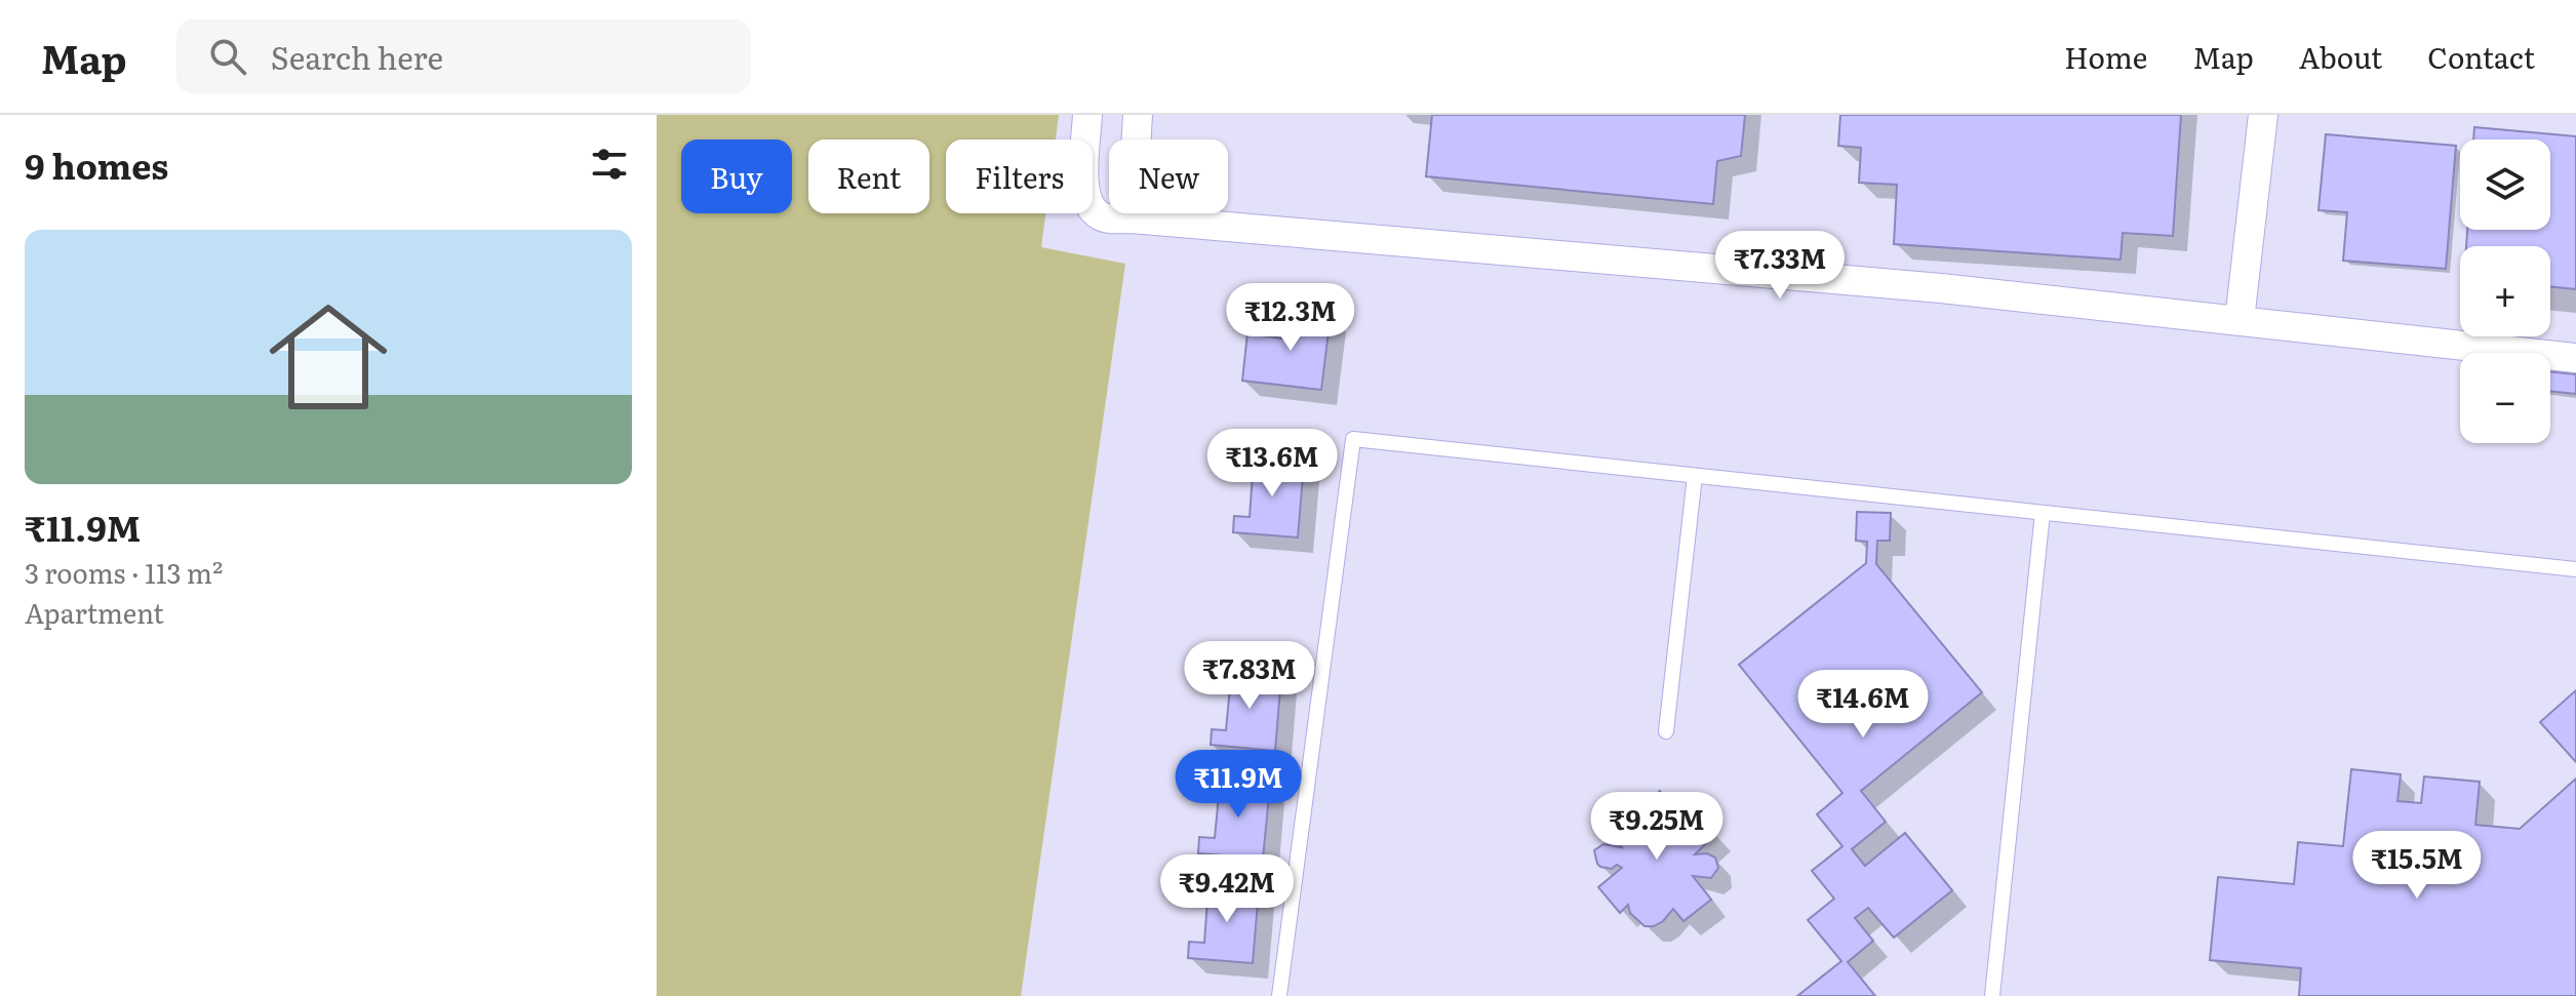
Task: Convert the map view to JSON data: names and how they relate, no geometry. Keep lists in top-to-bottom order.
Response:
{
  "page": {
    "header": "Map",
    "search": "Search here",
    "nav": [
      "Home",
      "Map",
      "About",
      "Contact"
    ],
    "heading": "9 homes",
    "map_buttons": ["+", "−"],
    "chip": [
      "Buy",
      "Rent",
      "Filters",
      "New"
    ],
    "list": [
      {
        "name": "₹11.9M",
        "note": "3 rooms · 113 m² · Apartment"
      }
    ],
    "price": [
      "₹7.33M",
      "₹12.3M",
      "₹13.6M",
      "₹7.83M",
      "₹14.6M",
      "₹11.9M",
      "₹9.25M",
      "₹15.5M",
      "₹9.42M"
    ]
  }
}
